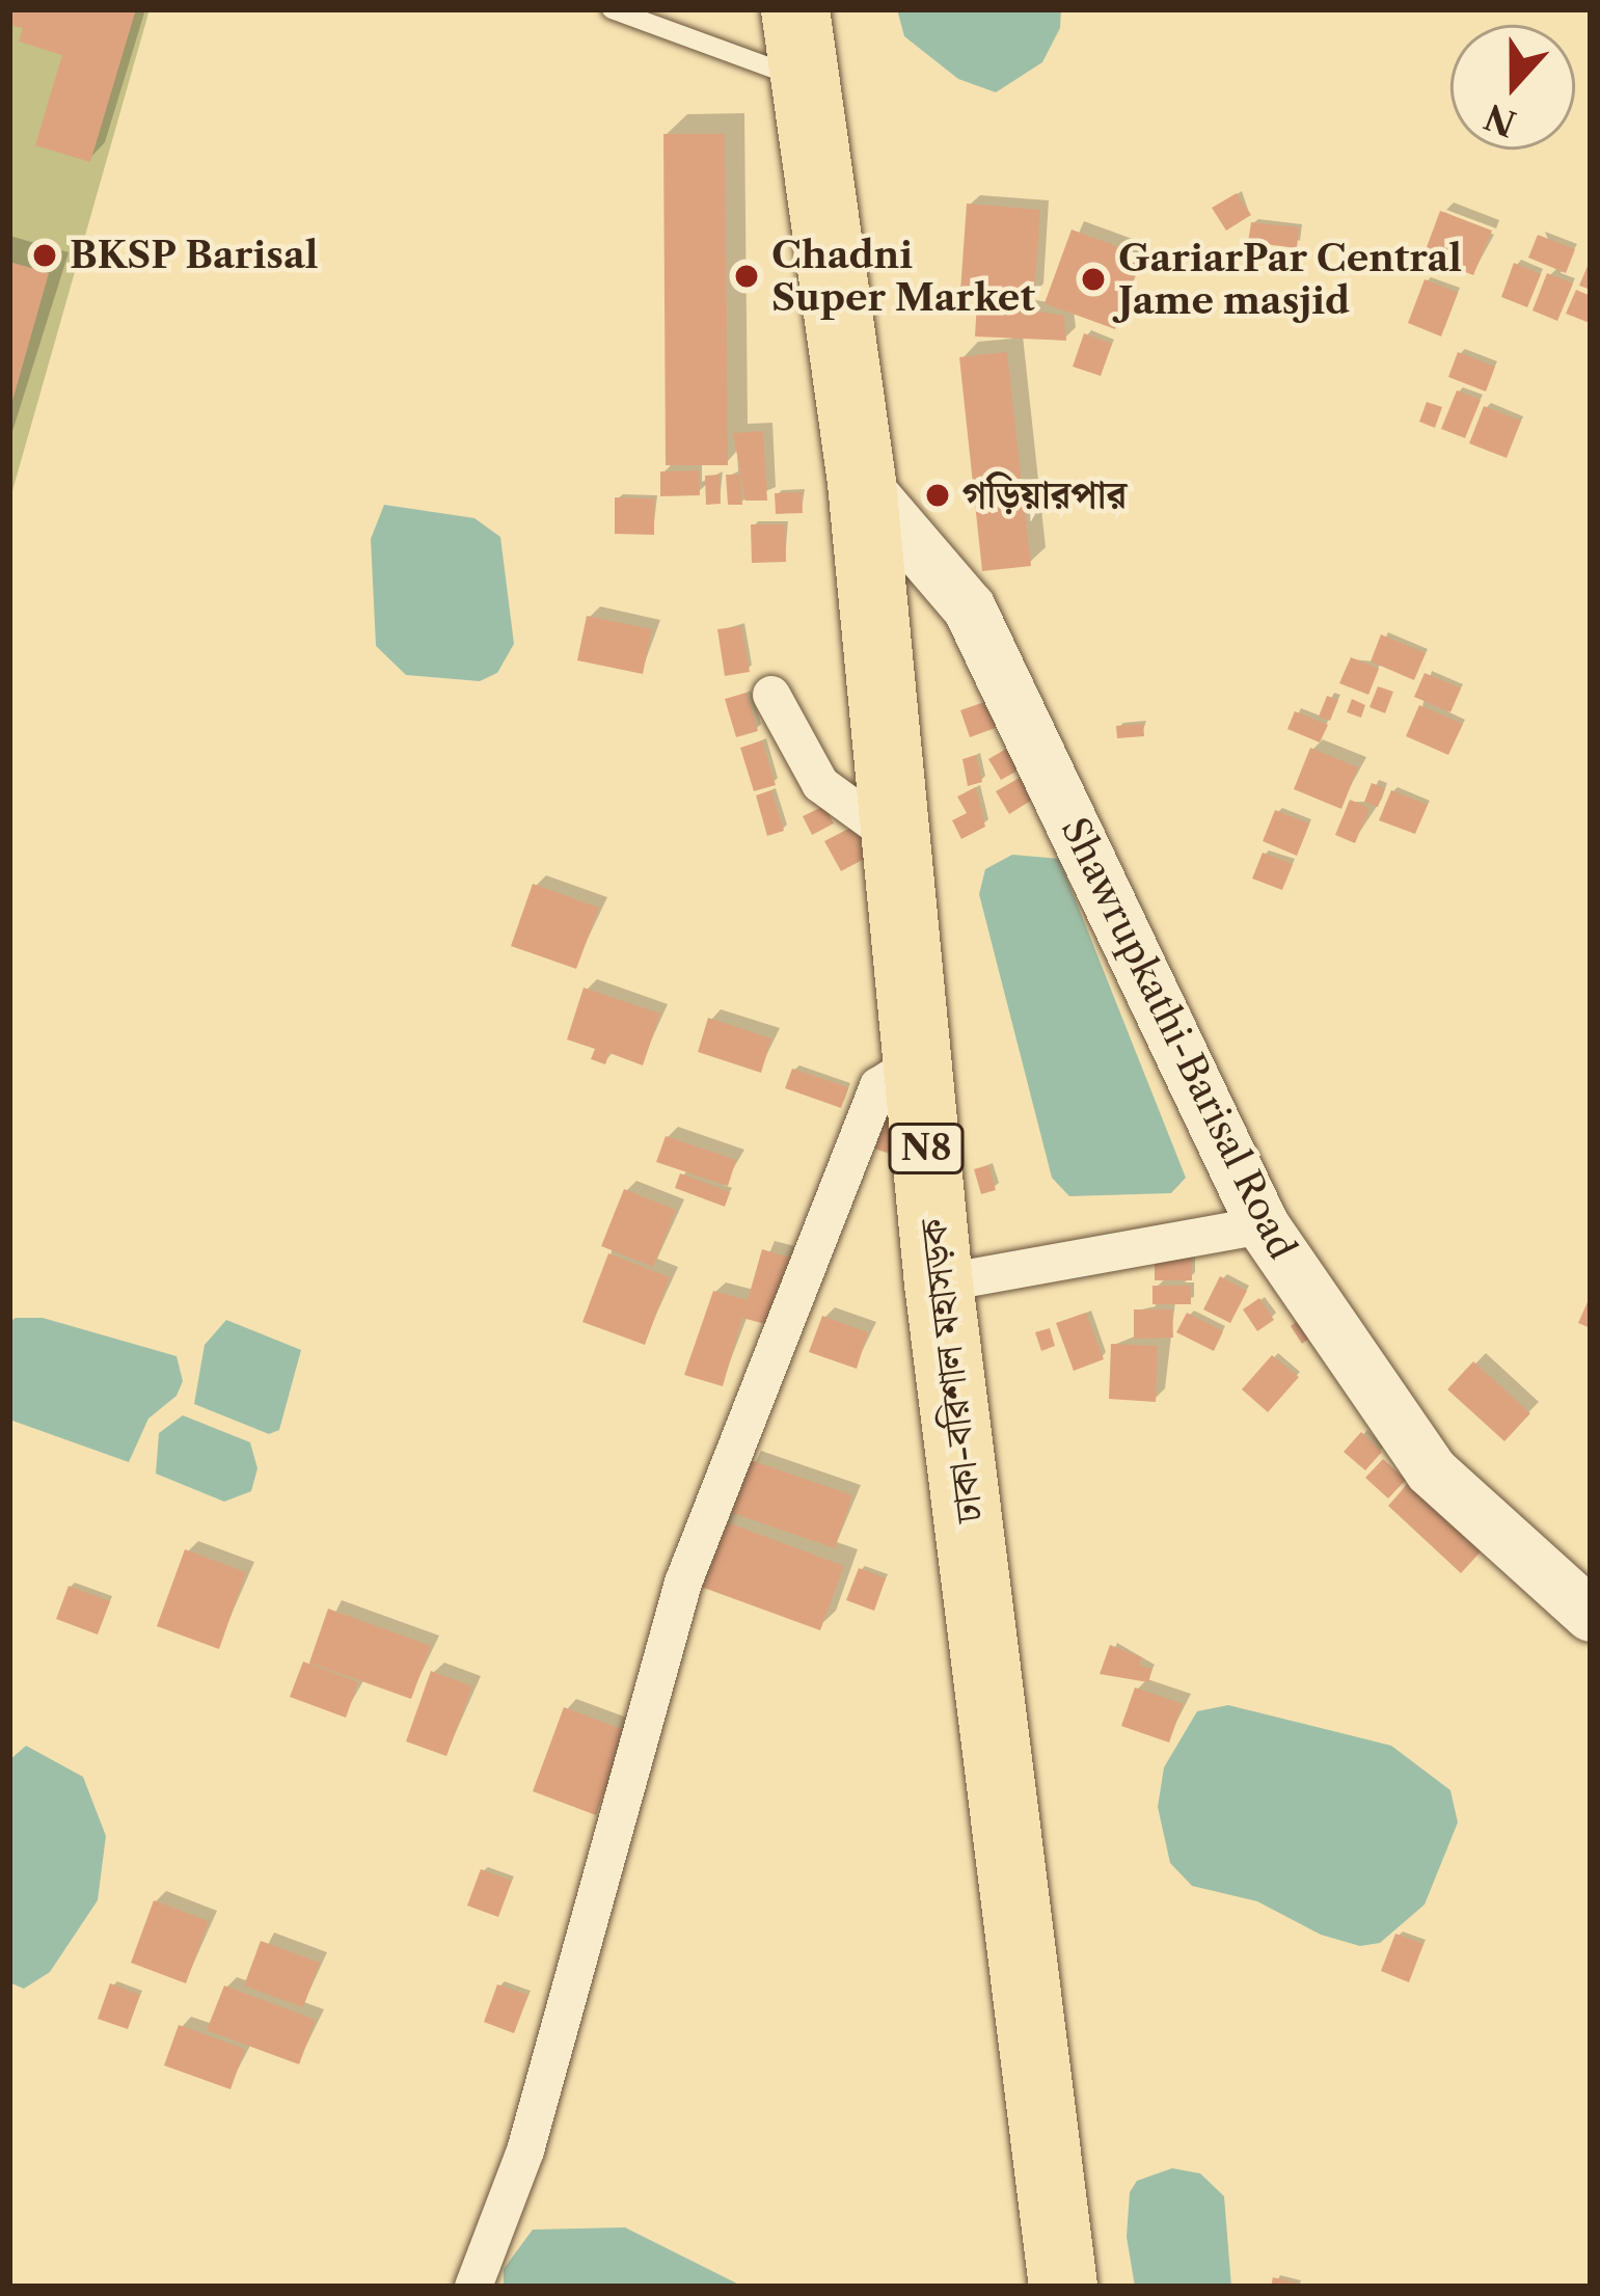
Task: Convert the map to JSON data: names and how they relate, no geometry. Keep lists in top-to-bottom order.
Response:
{
  "streets": {
    "highway": ["N8", "ঢাকা-বরিশাল মহাসড়ক"],
    "main road": ["Shawrupkathi-Barisal Road"]
  },
  "crossings": [
    ["Shawrupkathi-Barisal Road", "ঢাকা-বরিশাল মহাসড়ক"]
  ],
  "places": [
    "BKSP Barisal",
    "Chadni Super Market",
    "GariarPar Central Jame masjid",
    "গড়িয়ারপার"
  ],
  "north": "bottom"
}
